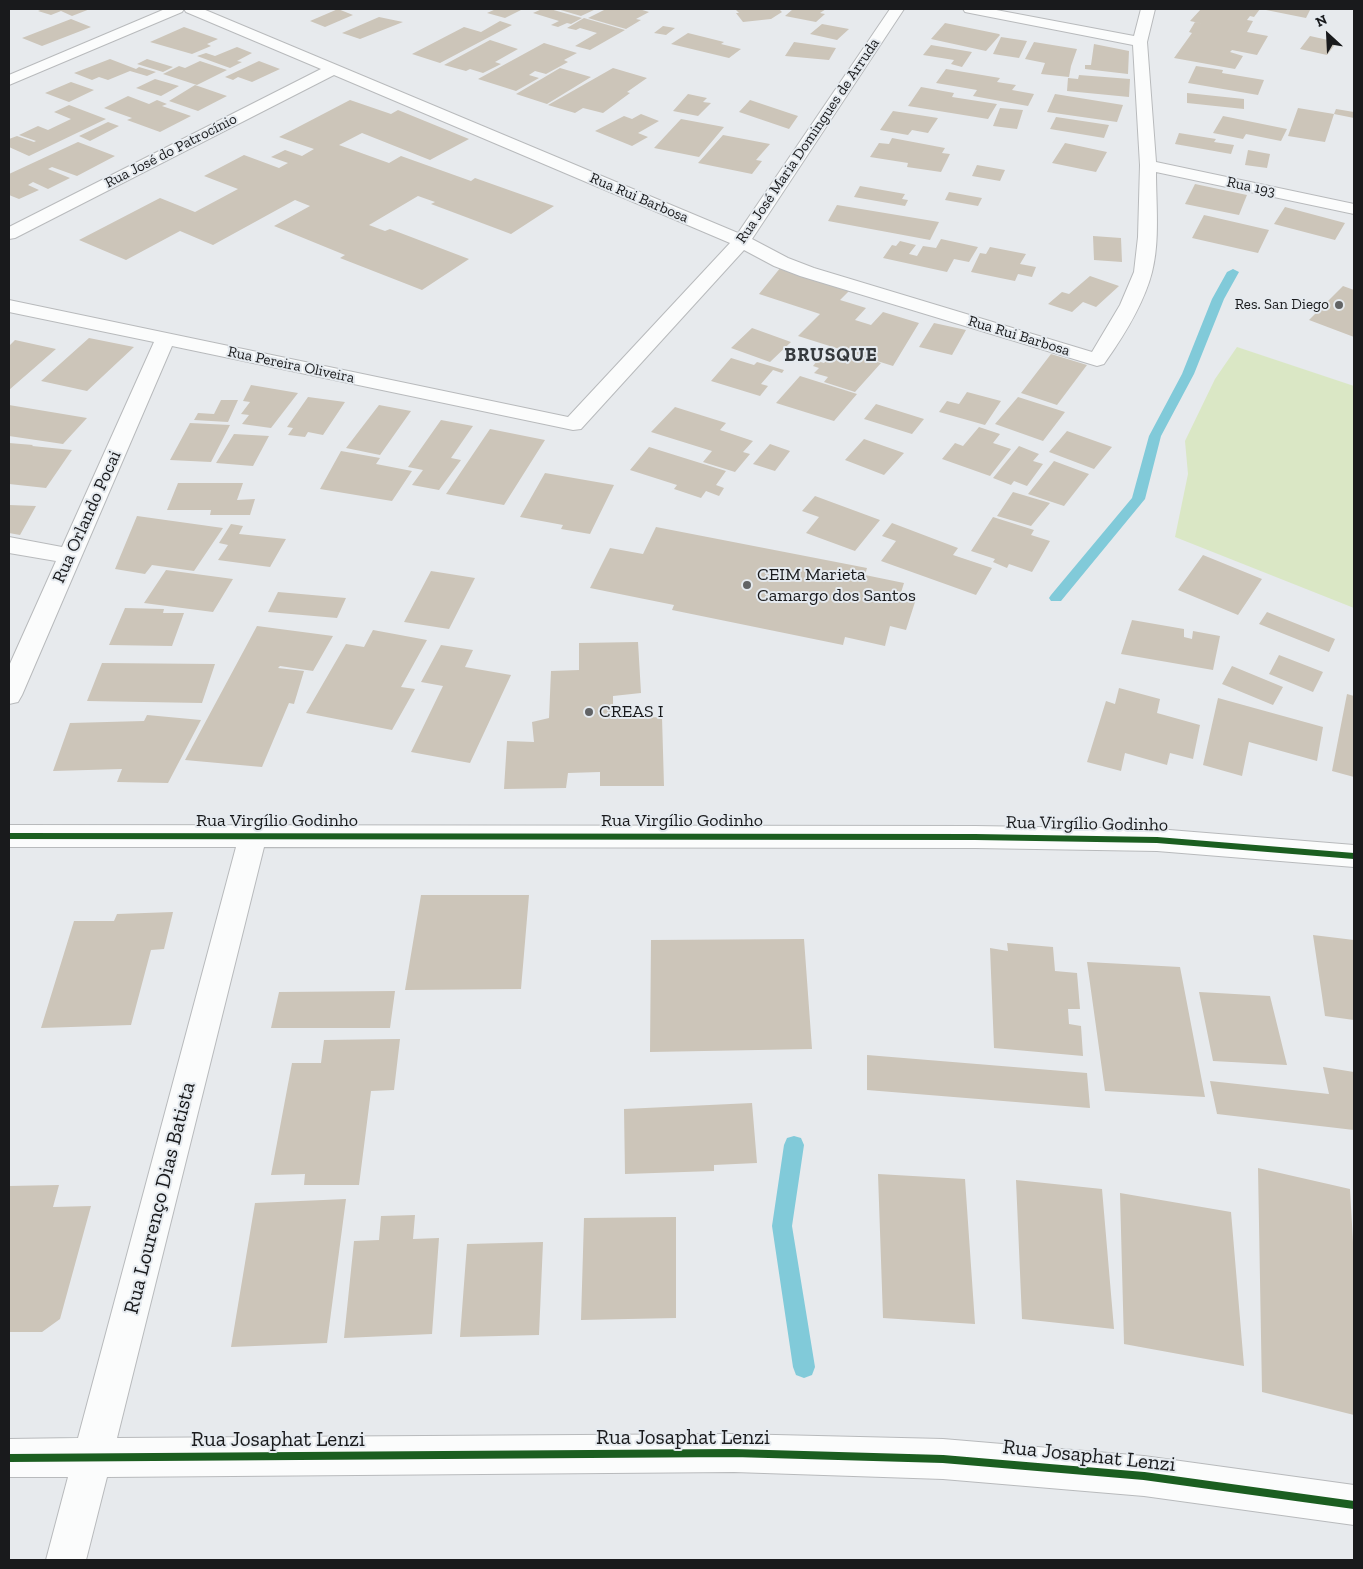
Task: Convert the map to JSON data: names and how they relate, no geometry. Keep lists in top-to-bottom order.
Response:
{
  "streets": {
    "street": [
      "Rua José Maria Domingues de Arruda",
      "Rua José do Patrocínio",
      "Rua 193",
      "Rua Rui Barbosa",
      "Rua Pereira Oliveira",
      "Rua Orlando Pocai",
      "Rua Virgílio Godinho",
      "Rua Lourenço Dias Batista",
      "Rua Josaphat Lenzi"
    ]
  },
  "crossings": [
    ["Rua José Maria Domingues de Arruda", "Rua Rui Barbosa"],
    ["Rua José Maria Domingues de Arruda", "Rua Pereira Oliveira"],
    ["Rua José do Patrocínio", "Rua Rui Barbosa"],
    ["Rua 193", "Rua Rui Barbosa"],
    ["Rua Pereira Oliveira", "Rua Orlando Pocai"],
    ["Rua Virgílio Godinho", "Rua Lourenço Dias Batista"],
    ["Rua Lourenço Dias Batista", "Rua Josaphat Lenzi"]
  ],
  "districts": ["BRUSQUE"],
  "places": ["Res. San Diego", "CEIM Marieta Camargo dos Santos", "CREAS I"],
  "north": "top left"
}
